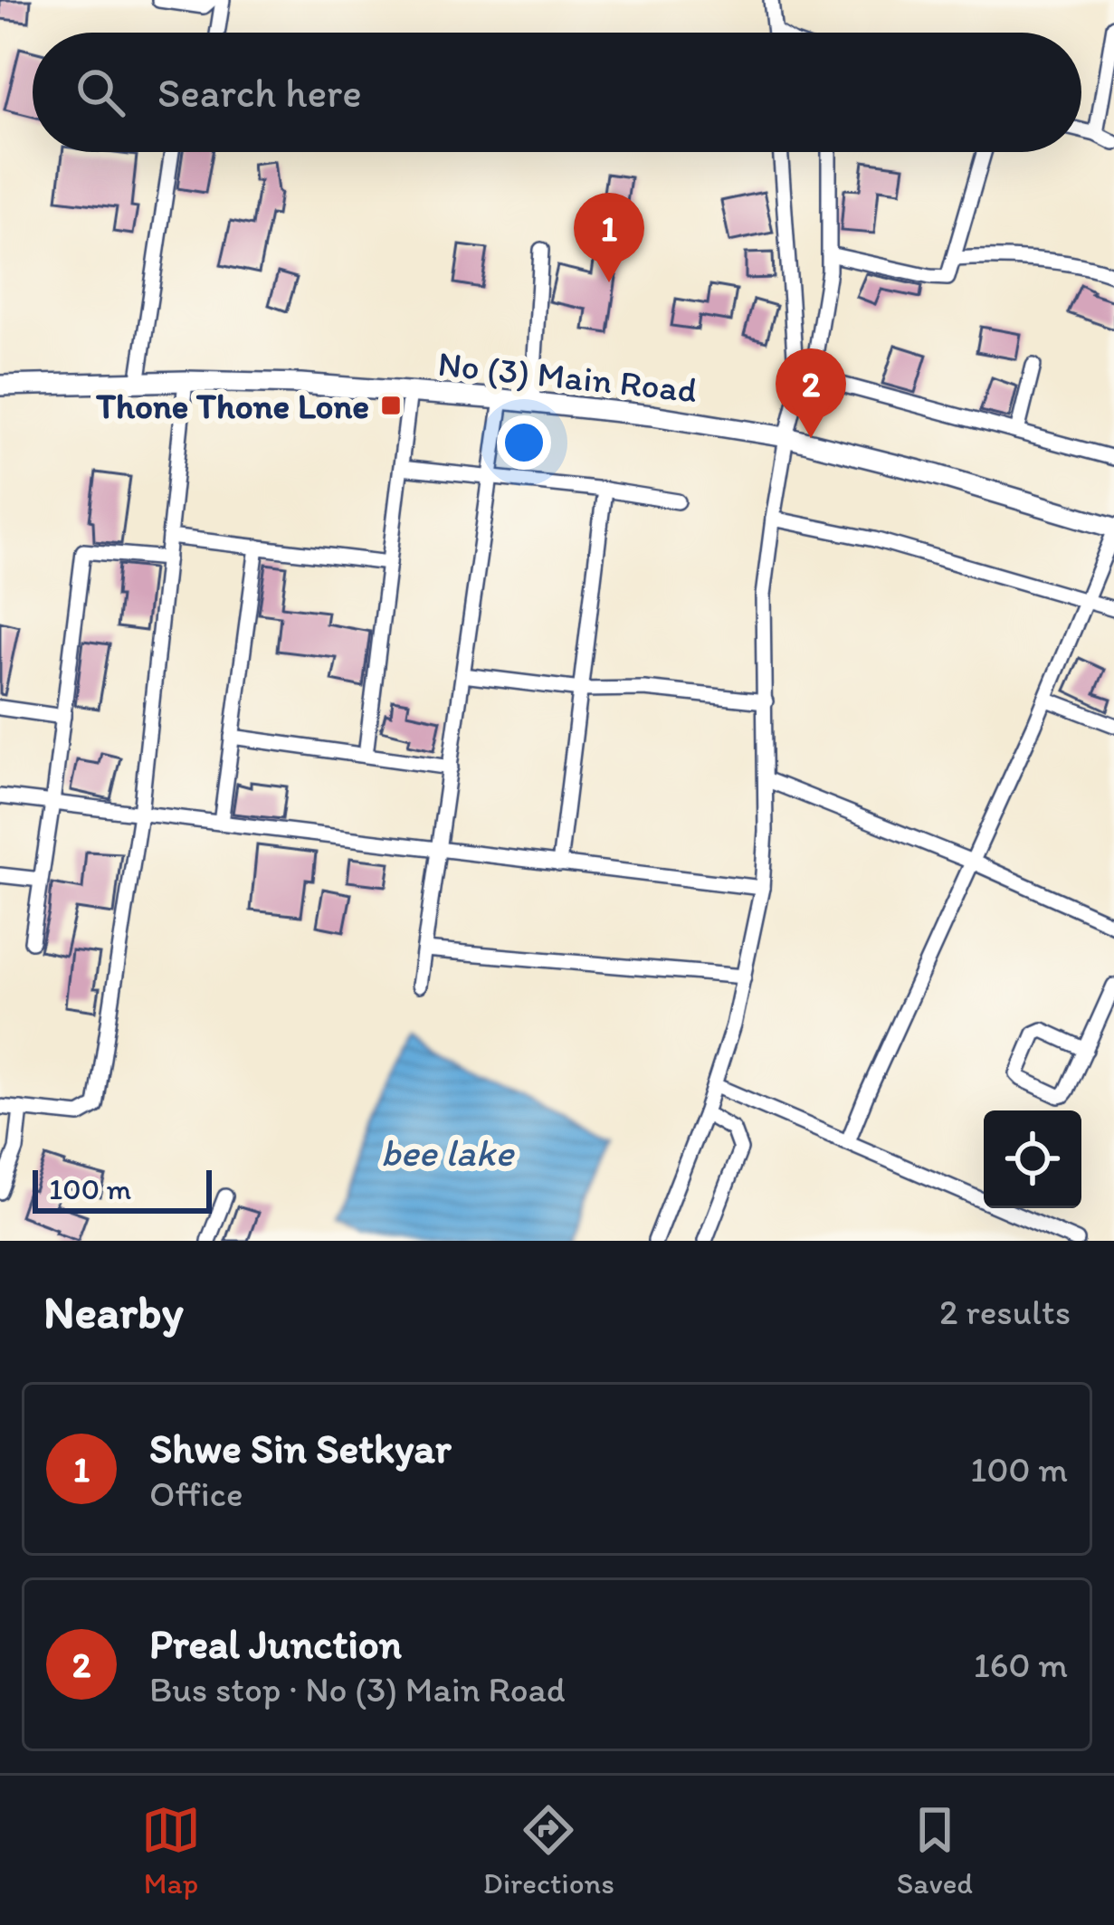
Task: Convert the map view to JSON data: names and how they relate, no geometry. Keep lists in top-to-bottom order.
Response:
{
  "streets": {
    "main road": ["No (3) Main Road"]
  },
  "water": ["bee lake"],
  "places": {
    "transit": ["Thone Thone Lone"]
  },
  "scale_bar": "100 m",
  "page": {
    "search": "Search here",
    "pins": ["1", "2"],
    "scale": "100 m",
    "heading": ["Nearby", "2 results"],
    "list": [
      {
        "mark": "1",
        "name": "Shwe Sin Setkyar",
        "note": "Office",
        "value": "100 m"
      },
      {
        "mark": "2",
        "name": "Preal Junction",
        "note": "Bus stop · No (3) Main Road",
        "value": "160 m"
      }
    ],
    "nav": ["Map", "Directions", "Saved"]
  }
}
